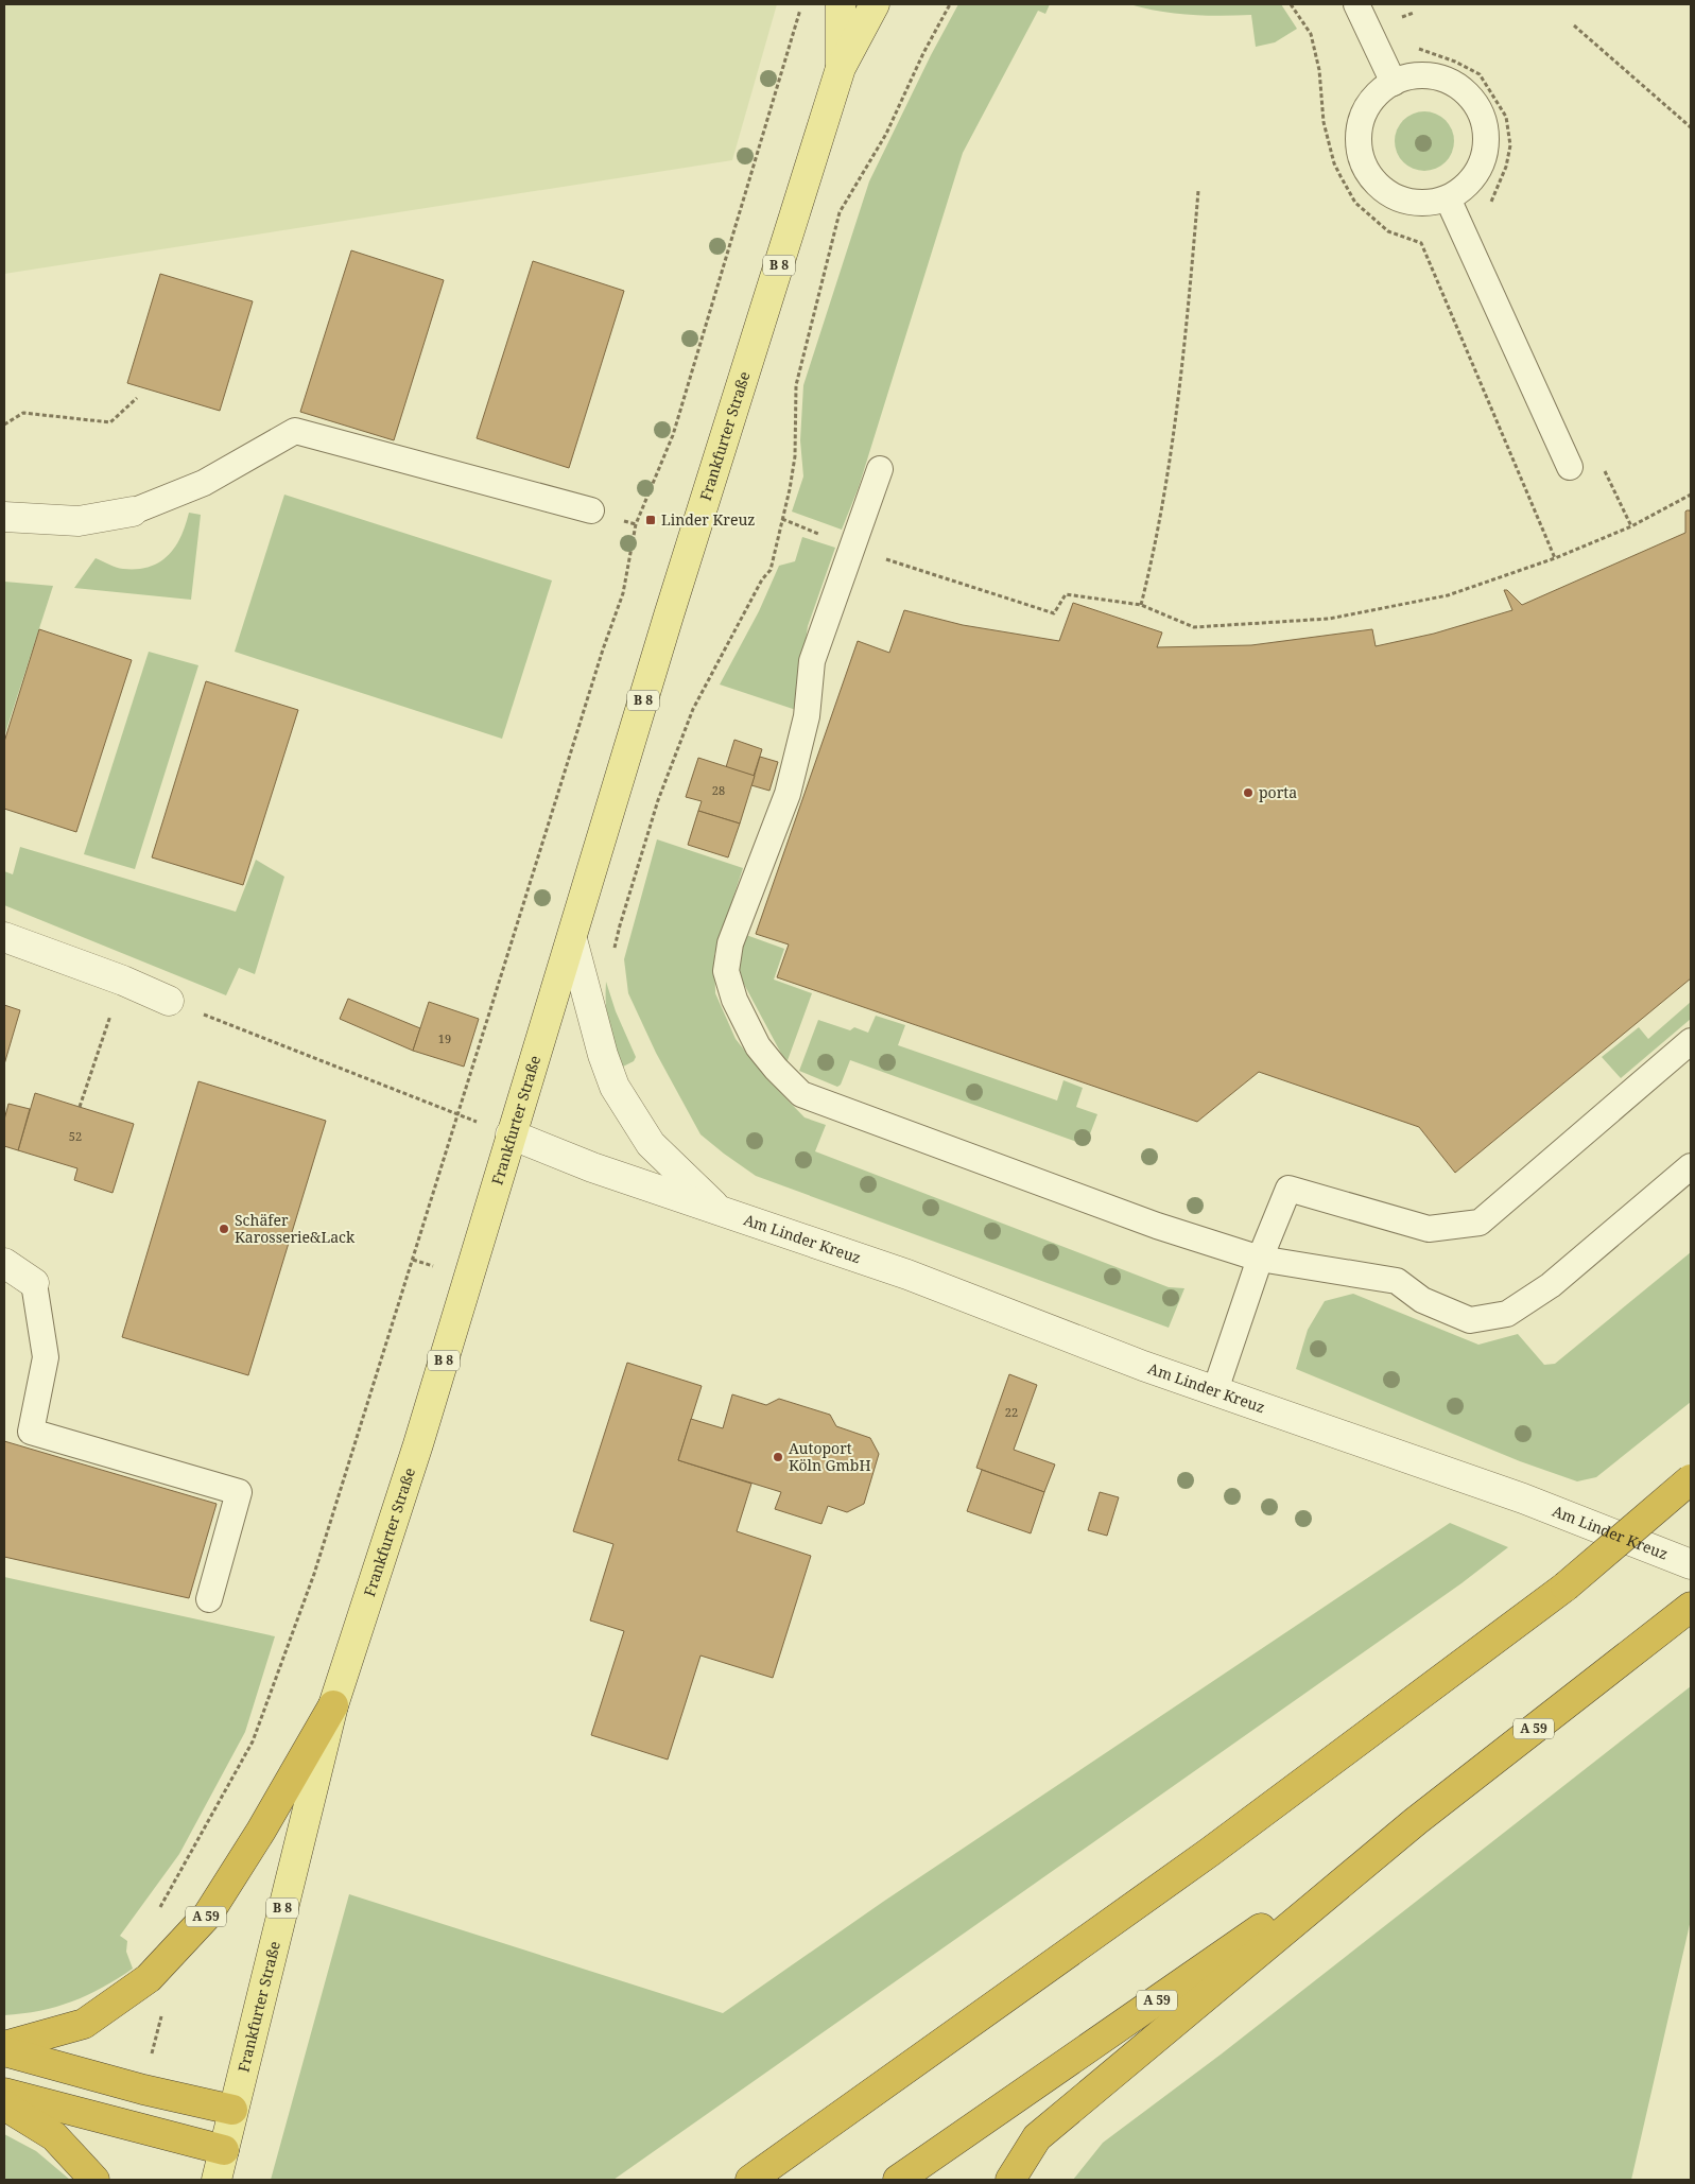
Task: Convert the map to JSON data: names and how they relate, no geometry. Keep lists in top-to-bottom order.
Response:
{
  "streets": {
    "highway": ["A 59"],
    "main road": ["B 8", "Frankfurter Straße"],
    "street": ["Am Linder Kreuz"]
  },
  "crossings": [
    ["Frankfurter Straße", "Am Linder Kreuz"],
    ["Frankfurter Straße", "A 59"]
  ],
  "places": {
    "transit": ["Linder Kreuz"],
    "other": ["porta", "Schäfer Karosserie&Lack", "Autoport Köln GmbH"]
  },
  "house_numbers": [
    "28",
    "19",
    "52",
    "22"
  ]
}
